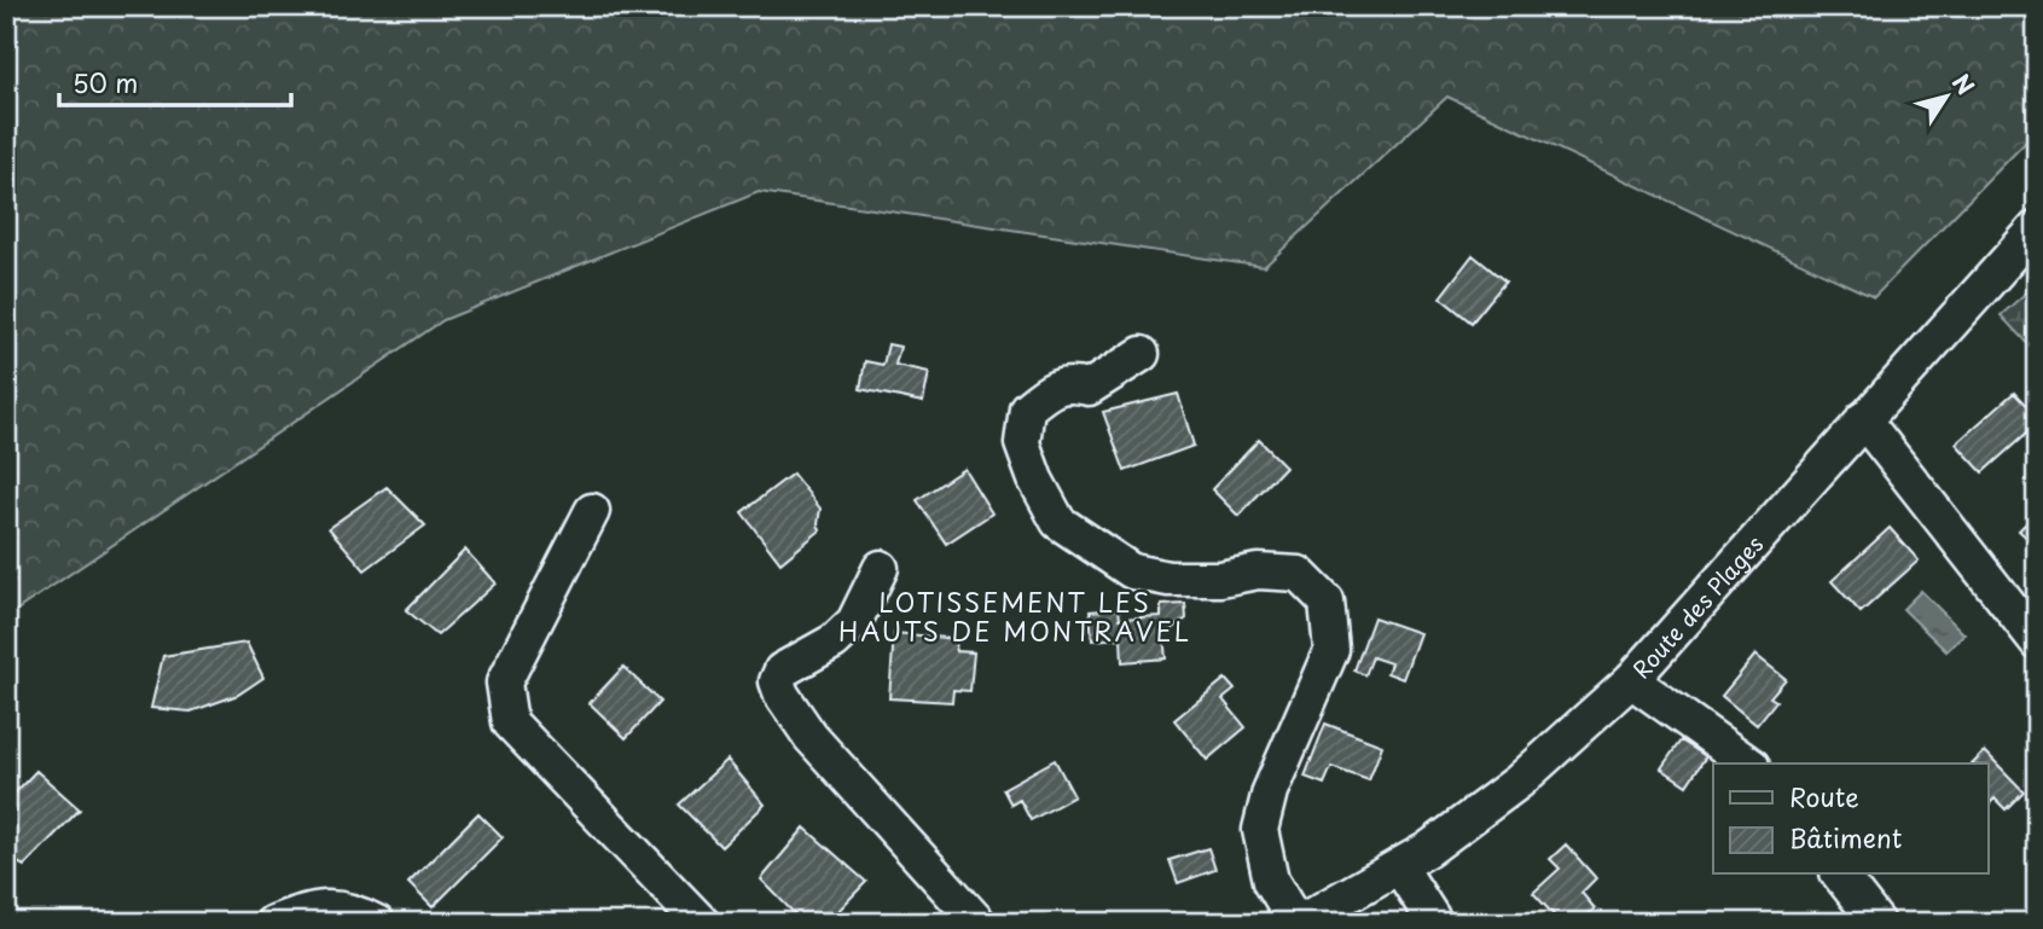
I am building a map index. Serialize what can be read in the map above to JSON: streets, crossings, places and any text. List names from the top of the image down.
{
  "streets": {
    "street": ["Route des Plages"]
  },
  "districts": ["LOTISSEMENT LES HAUTS DE MONTRAVEL"],
  "legend": ["Route", "Bâtiment"],
  "scale_bar": "50 m",
  "north": "top right"
}
